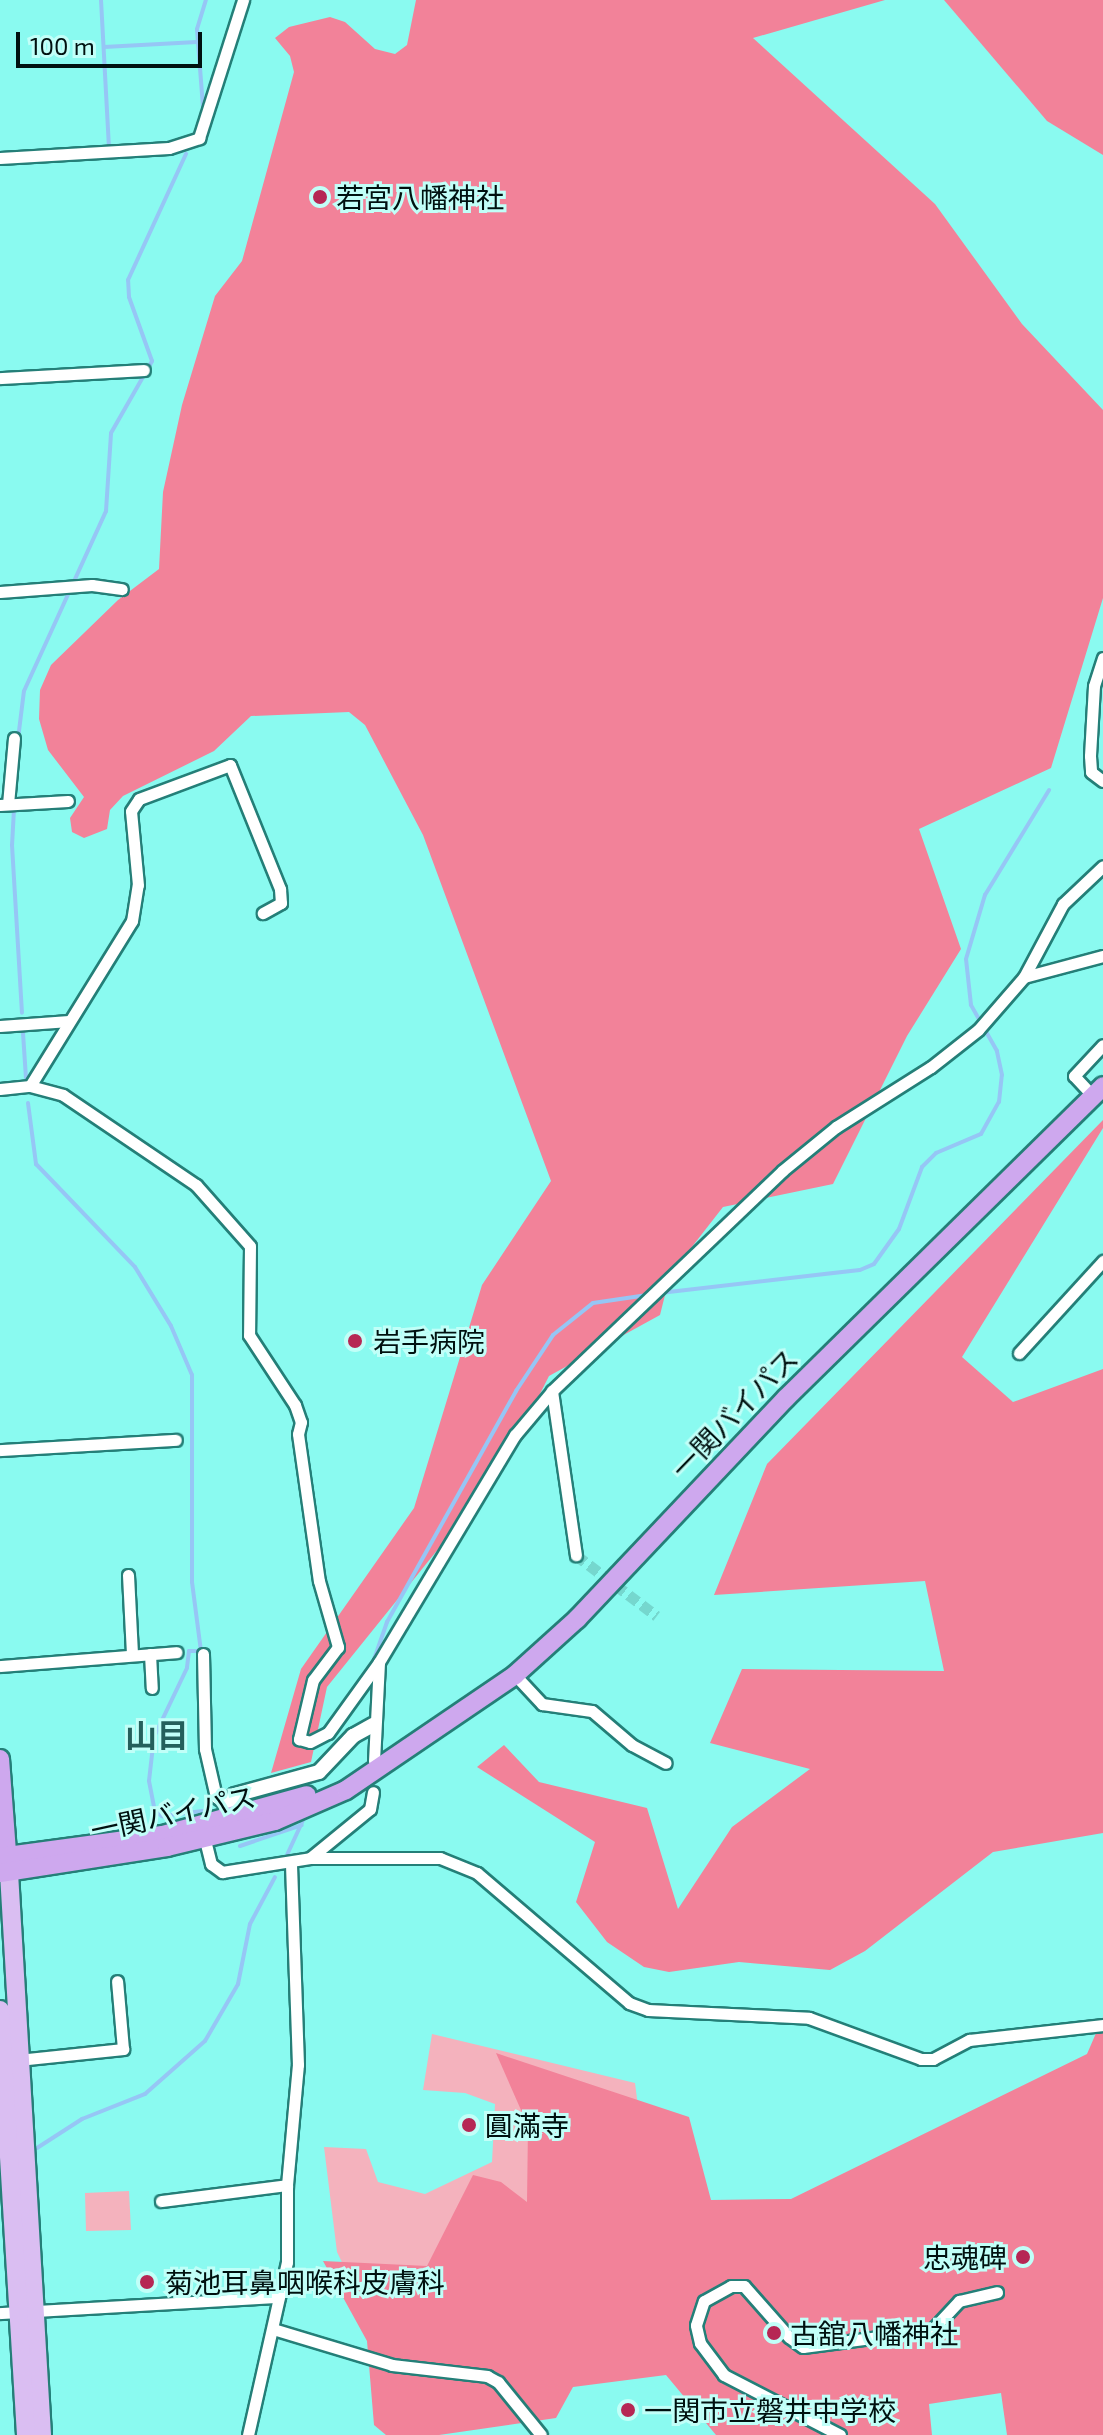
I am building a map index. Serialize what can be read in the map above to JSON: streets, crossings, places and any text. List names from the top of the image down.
{
  "streets": {
    "highway": ["一関バイパス"]
  },
  "districts": ["山目"],
  "places": [
    "若宮八幡神社",
    "岩手病院",
    "圓滿寺",
    "忠魂碑",
    "菊池耳鼻咽喉科皮膚科",
    "古舘八幡神社",
    "一関市立磐井中学校"
  ],
  "scale_bar": "100 m"
}
